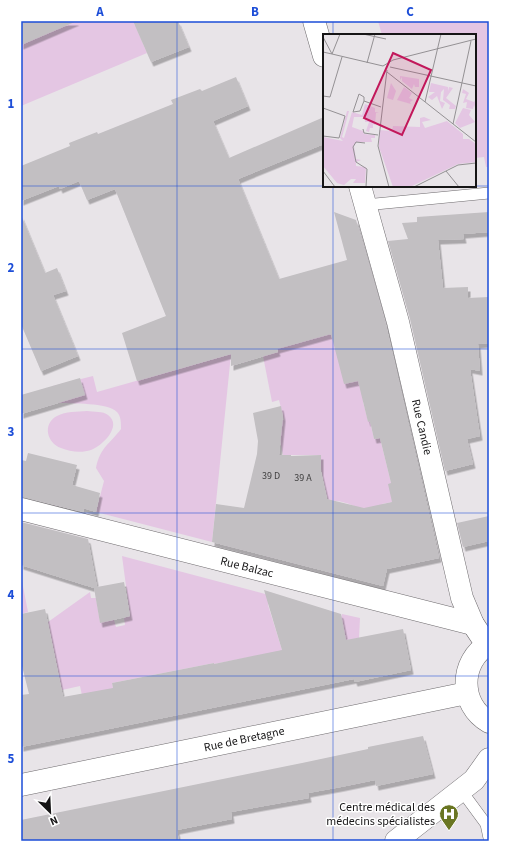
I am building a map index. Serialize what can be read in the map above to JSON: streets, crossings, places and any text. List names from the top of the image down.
{
  "streets": {
    "street": ["Rue Candie", "Rue Balzac", "Rue de Bretagne"]
  },
  "crossings": [
    ["Rue Candie", "Rue Balzac"]
  ],
  "places": {
    "hospital": ["Centre médical des médecins spécialistes"]
  },
  "house_numbers": ["39 D", "39 A"],
  "north": "bottom right",
  "grid": {
    "columns": ["A", "B", "C"],
    "rows": [
      "1",
      "2",
      "3",
      "4",
      "5"
    ]
  }
}
